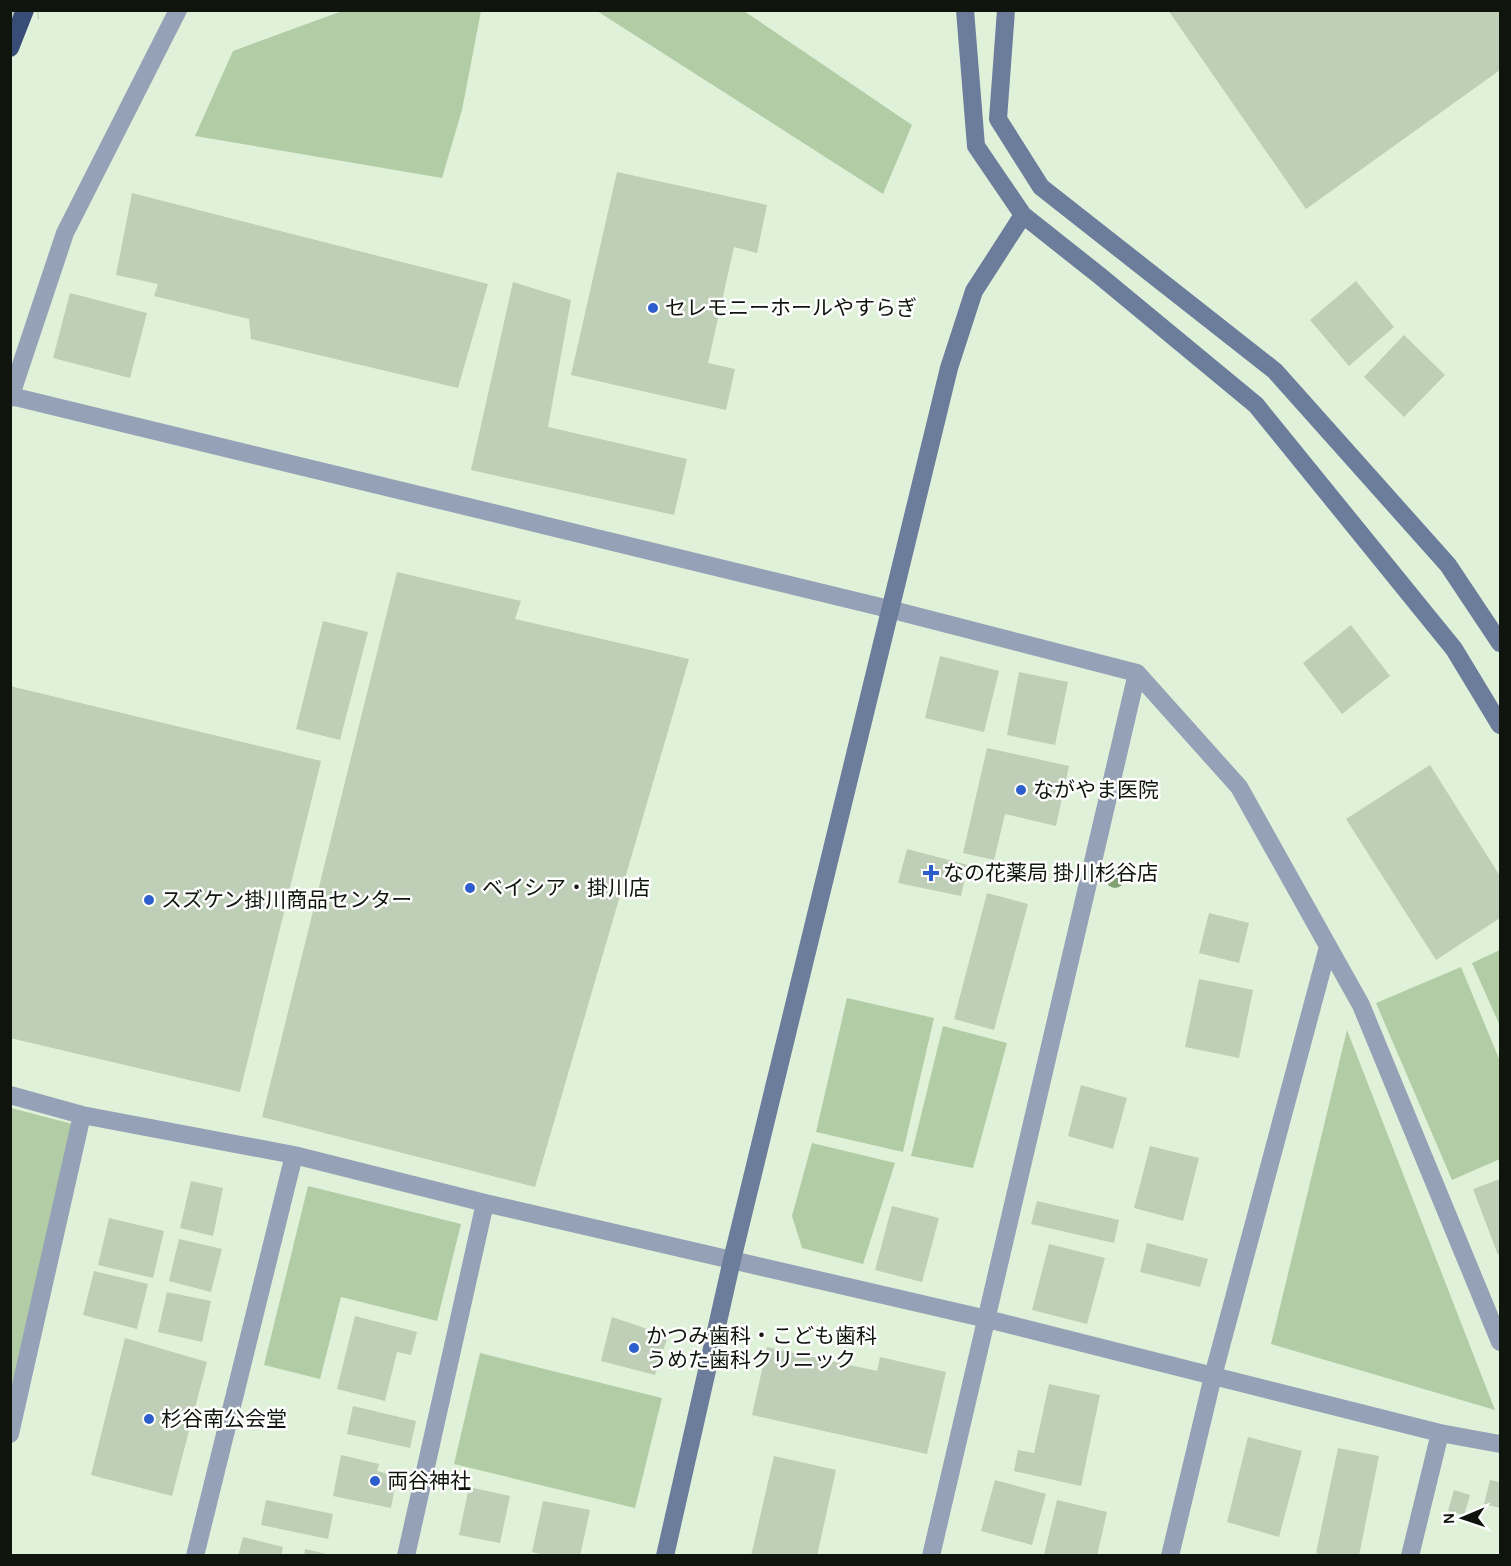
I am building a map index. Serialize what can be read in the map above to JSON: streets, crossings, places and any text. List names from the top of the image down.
{
  "places": {
    "other": [
      "セレモニーホールやすらぎ",
      "ながやま医院",
      "ベイシア・掛川店",
      "スズケン掛川商品センター",
      "かつみ歯科・こども歯科 うめた歯科クリニック",
      "杉谷南公会堂",
      "両谷神社"
    ],
    "health": ["なの花薬局 掛川杉谷店"]
  },
  "north": "left"
}
